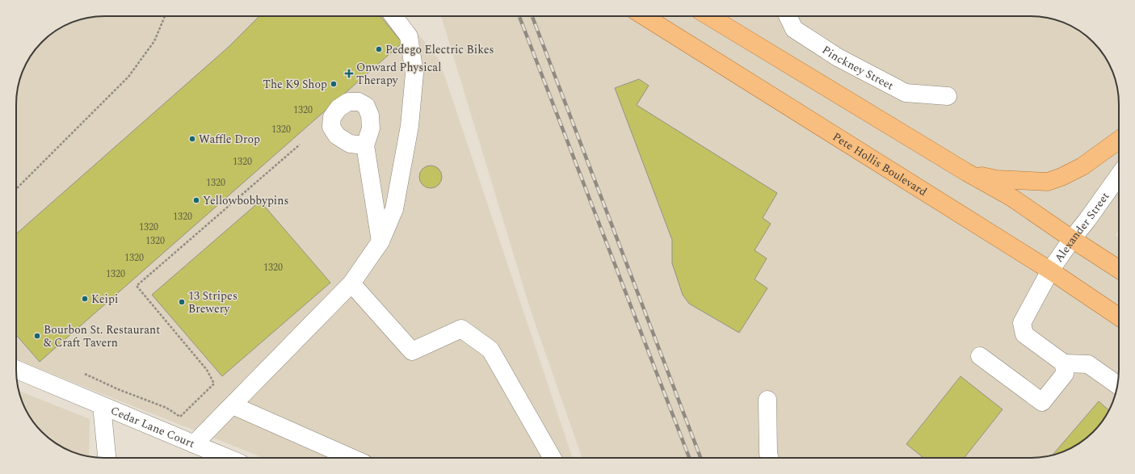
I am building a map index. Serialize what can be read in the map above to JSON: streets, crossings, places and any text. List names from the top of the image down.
{
  "streets": {
    "main road": ["Pete Hollis Boulevard"],
    "street": ["Pinckney Street", "Alexander Street", "Cedar Lane Court"]
  },
  "crossings": [
    ["Pete Hollis Boulevard", "Alexander Street"]
  ],
  "places": {
    "other": [
      "Pedego Electric Bikes",
      "The K9 Shop",
      "Waffle Drop",
      "Yellowbobbypins",
      "Keipi",
      "13 Stripes Brewery",
      "Bourbon St. Restaurant & Craft Tavern"
    ],
    "health": ["Onward Physical Therapy"]
  },
  "house_numbers": [
    "1320",
    "1320",
    "1320",
    "1320",
    "1320",
    "1320",
    "1320",
    "1320",
    "1320",
    "1320"
  ]
}
